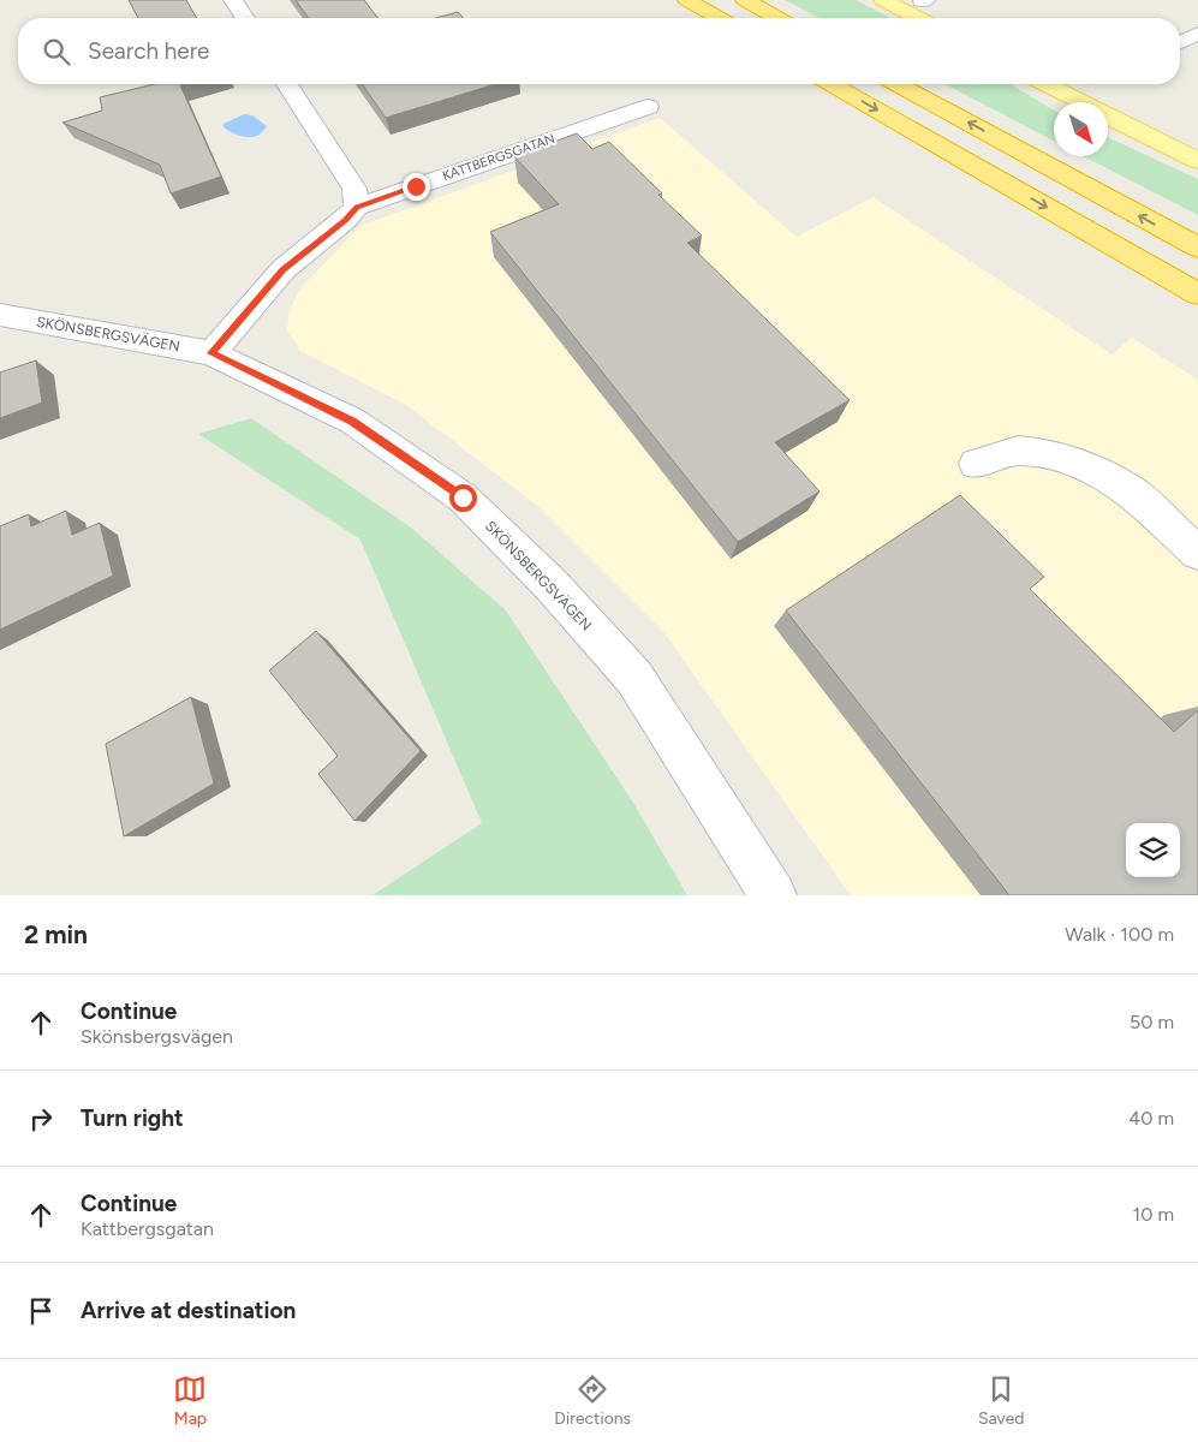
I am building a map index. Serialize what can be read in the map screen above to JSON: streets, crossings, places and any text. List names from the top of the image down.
{
  "streets": {
    "street": ["KATTBERGSGATAN", "SKÖNSBERGSVÄGEN"]
  },
  "north": "bottom right",
  "page": {
    "search": "Search here",
    "heading": ["2 min", "Walk · 100 m"],
    "list": [
      ["Continue", "Skönsbergsvägen", "50 m"],
      ["Turn right", "40 m"],
      ["Continue", "Kattbergsgatan", "10 m"],
      "Arrive at destination"
    ],
    "nav": ["Map", "Directions", "Saved"]
  }
}
